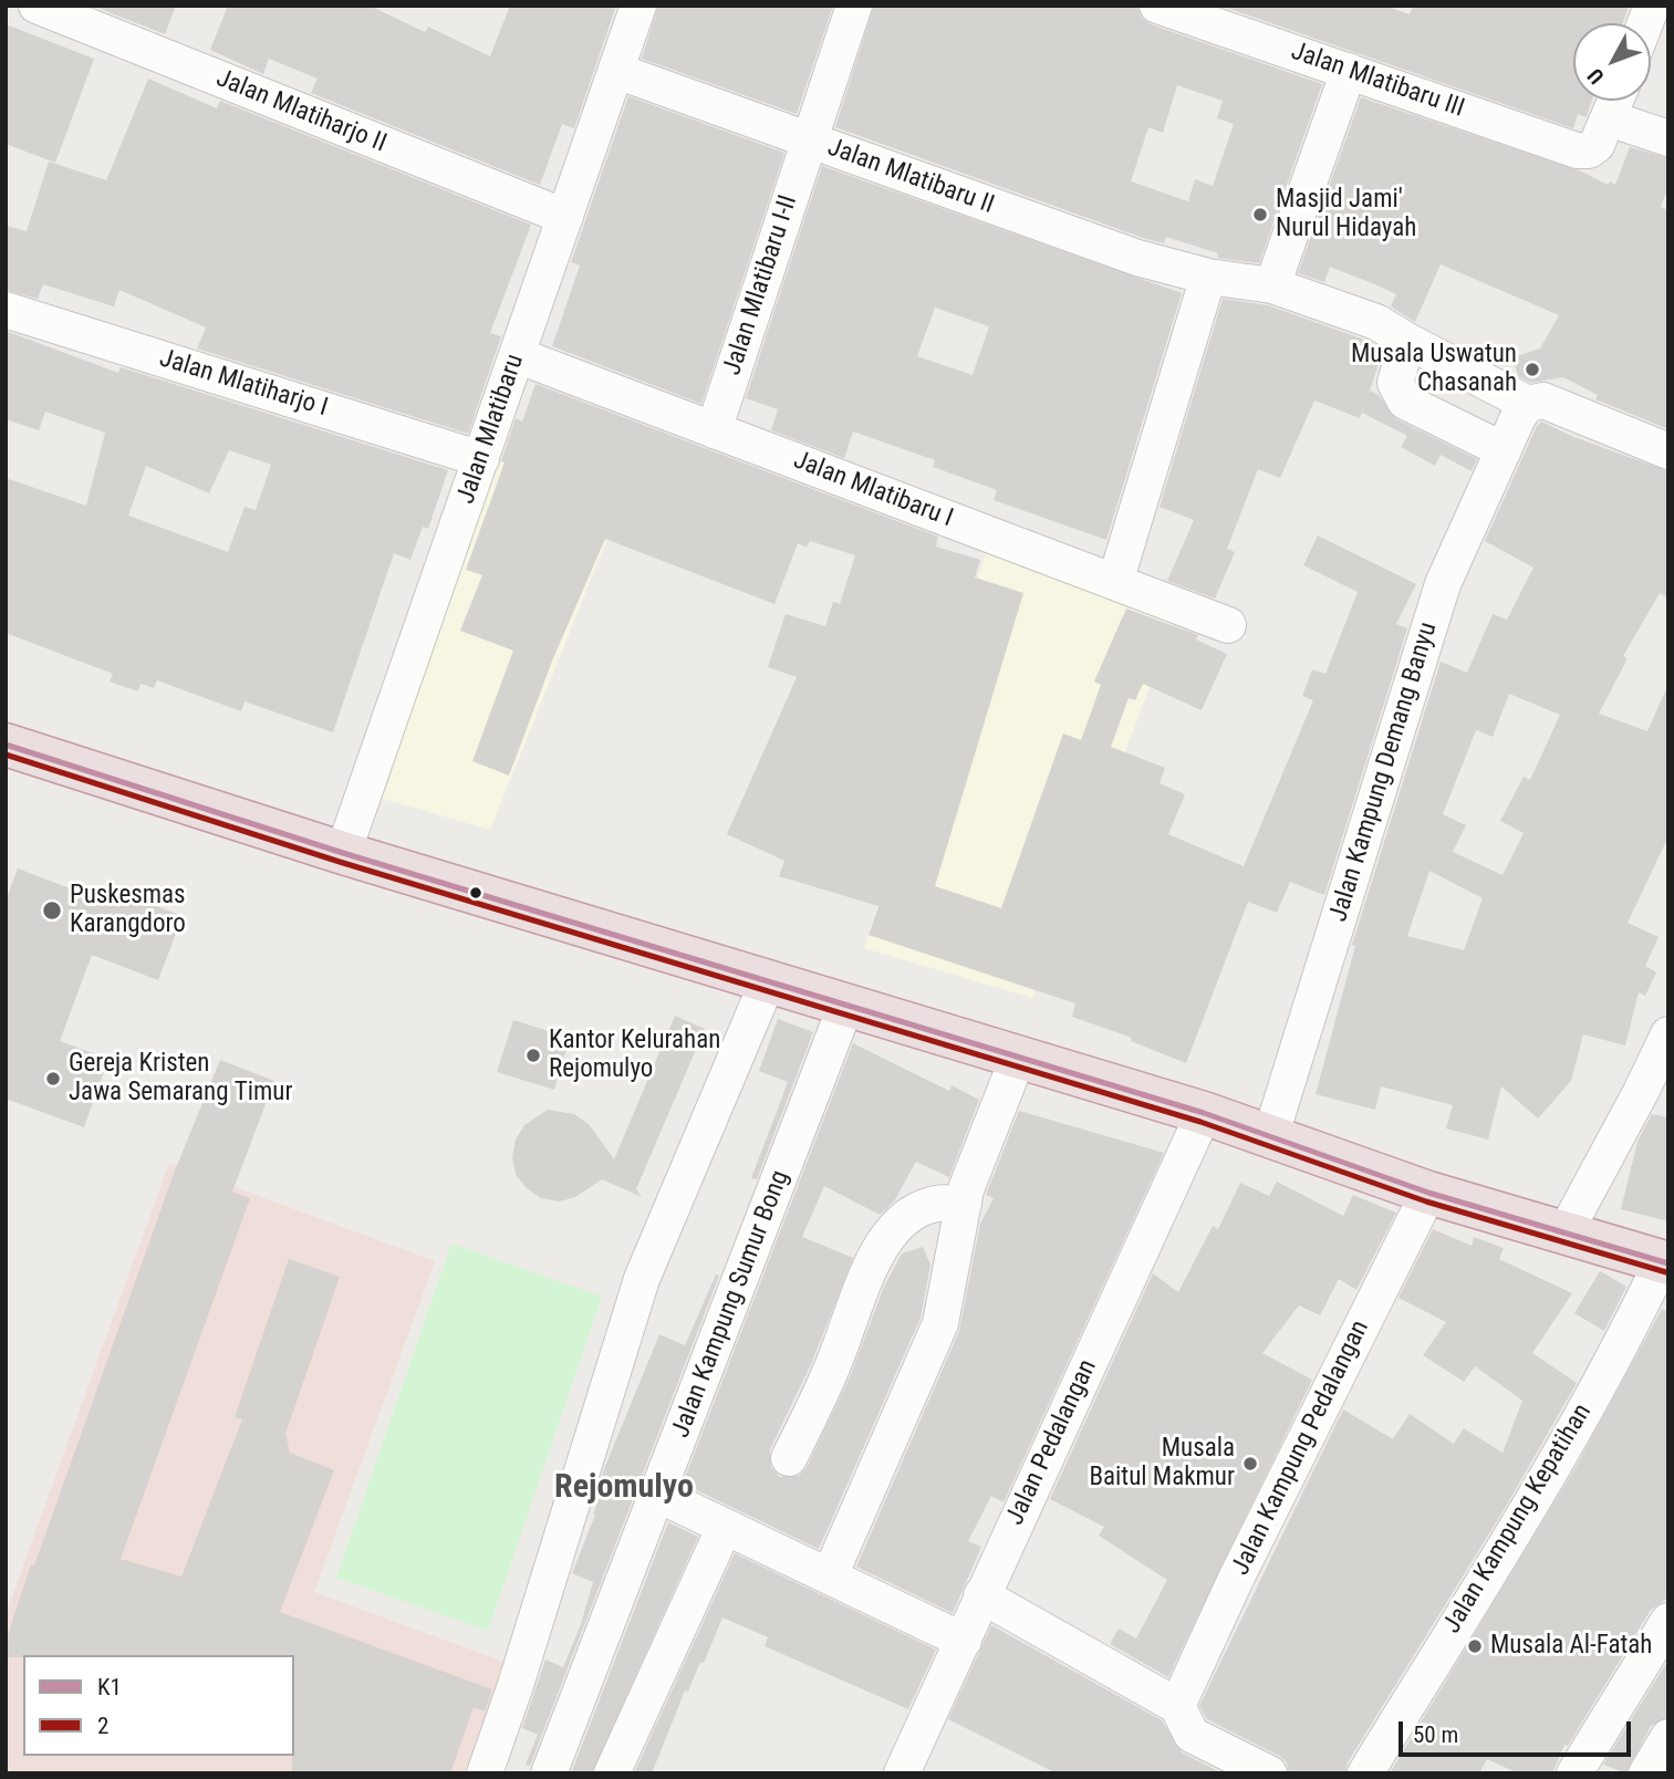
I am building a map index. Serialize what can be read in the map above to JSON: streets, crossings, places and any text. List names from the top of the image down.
{
  "streets": {
    "street": [
      "Jalan Mlatibaru III",
      "Jalan Mlatiharjo II",
      "Jalan Mlatibaru II",
      "Jalan Mlatibaru I-II",
      "Jalan Mlatiharjo I",
      "Jalan Mlatibaru",
      "Jalan Mlatibaru I",
      "Jalan Kampung Demang Banyu",
      "Jalan Kampung Sumur Bong",
      "Jalan Pedalangan",
      "Jalan Kampung Pedalangan",
      "Jalan Kampung Kepatihan"
    ]
  },
  "crossings": [
    ["Jalan Mlatiharjo II", "Jalan Mlatibaru"],
    ["Jalan Mlatibaru II", "Jalan Mlatibaru I-II"],
    ["Jalan Mlatibaru II", "Jalan Mlatibaru"],
    ["Jalan Mlatibaru II", "Jalan Kampung Demang Banyu"],
    ["Jalan Mlatibaru I-II", "Jalan Mlatibaru I"],
    ["Jalan Mlatiharjo I", "Jalan Mlatibaru"],
    ["Jalan Mlatibaru", "Jalan Mlatibaru I"]
  ],
  "districts": ["Rejomulyo"],
  "places": [
    "Masjid Jami' Nurul Hidayah",
    "Musala Uswatun Chasanah",
    "Puskesmas Karangdoro",
    "Kantor Kelurahan Rejomulyo",
    "Gereja Kristen Jawa Semarang Timur",
    "Musala Baitul Makmur",
    "Musala Al-Fatah"
  ],
  "lines": ["transit line K1", "transit line 2"],
  "legend": ["K1", "2"],
  "scale_bar": "50 m",
  "north": "bottom left"
}
